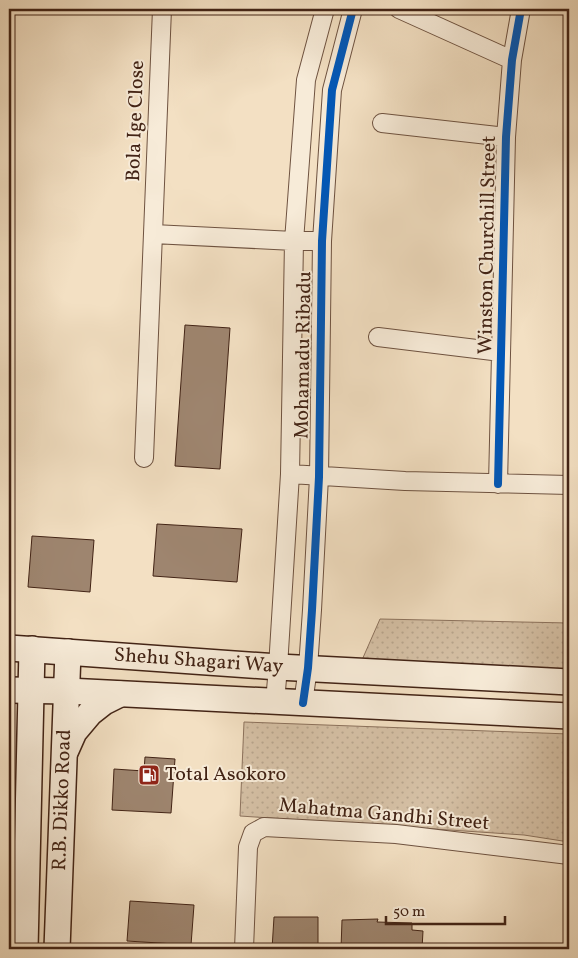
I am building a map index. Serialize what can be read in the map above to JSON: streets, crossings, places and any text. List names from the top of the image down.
{
  "streets": {
    "main road": ["Shehu Shagari Way", "R.B. Dikko Road"],
    "street": [
      "Bola Ige Close",
      "Winston Churchill Street",
      "Mohamadu Ribadu",
      "Mahatma Gandhi Street"
    ]
  },
  "crossings": [
    ["Mohamadu Ribadu", "Shehu Shagari Way"],
    ["Shehu Shagari Way", "R.B. Dikko Road"]
  ],
  "places": {
    "fuel station": ["Total Asokoro"]
  },
  "scale_bar": "50 m"
}
